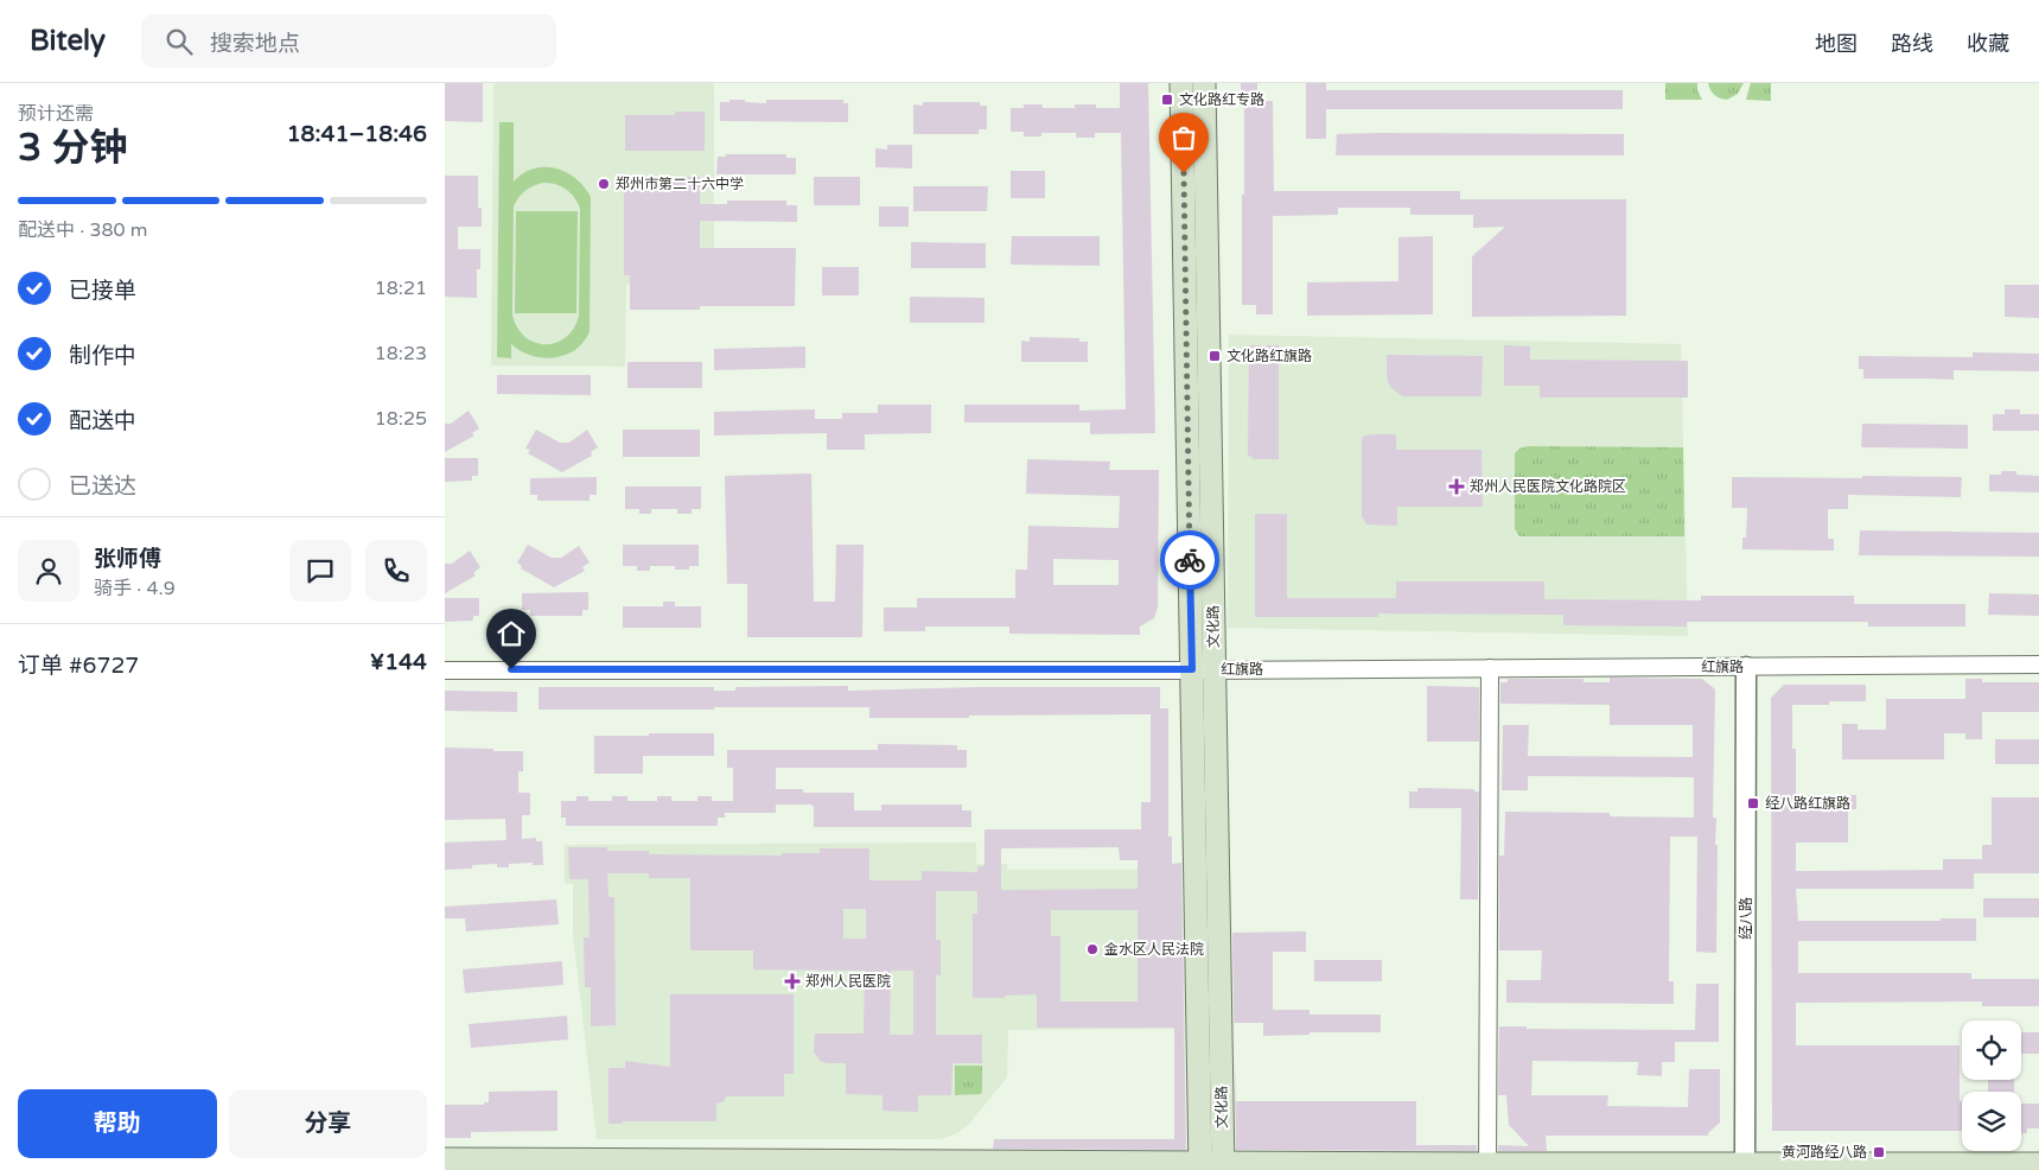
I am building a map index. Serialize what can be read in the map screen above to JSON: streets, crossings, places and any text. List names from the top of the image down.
{
  "streets": {
    "main road": ["文化路"],
    "street": ["红旗路", "经八路"]
  },
  "crossings": [
    ["文化路", "红旗路"],
    ["红旗路", "经八路"]
  ],
  "places": {
    "transit": [
      "文化路红专路",
      "文化路红旗路",
      "经八路红旗路",
      "黄河路经八路"
    ],
    "other": ["郑州市第二十六中学", "金水区人民法院"],
    "health": ["郑州人民医院文化路院区", "郑州人民医院"]
  },
  "page": {
    "header": "Bitely",
    "search": "搜索地点",
    "nav": ["地图", "路线", "收藏"],
    "heading": ["3 分钟", "预计还需", "18:41–18:46"],
    "panel": [
      "张师傅",
      "骑手 · 4.9",
      "订单 #6727",
      "¥144"
    ],
    "bar": "配送中 · 380 m",
    "list": [
      ["已接单", "18:21"],
      ["制作中", "18:23"],
      ["配送中", "18:25"],
      "已送达"
    ],
    "buttons": ["帮助", "分享"]
  }
}
